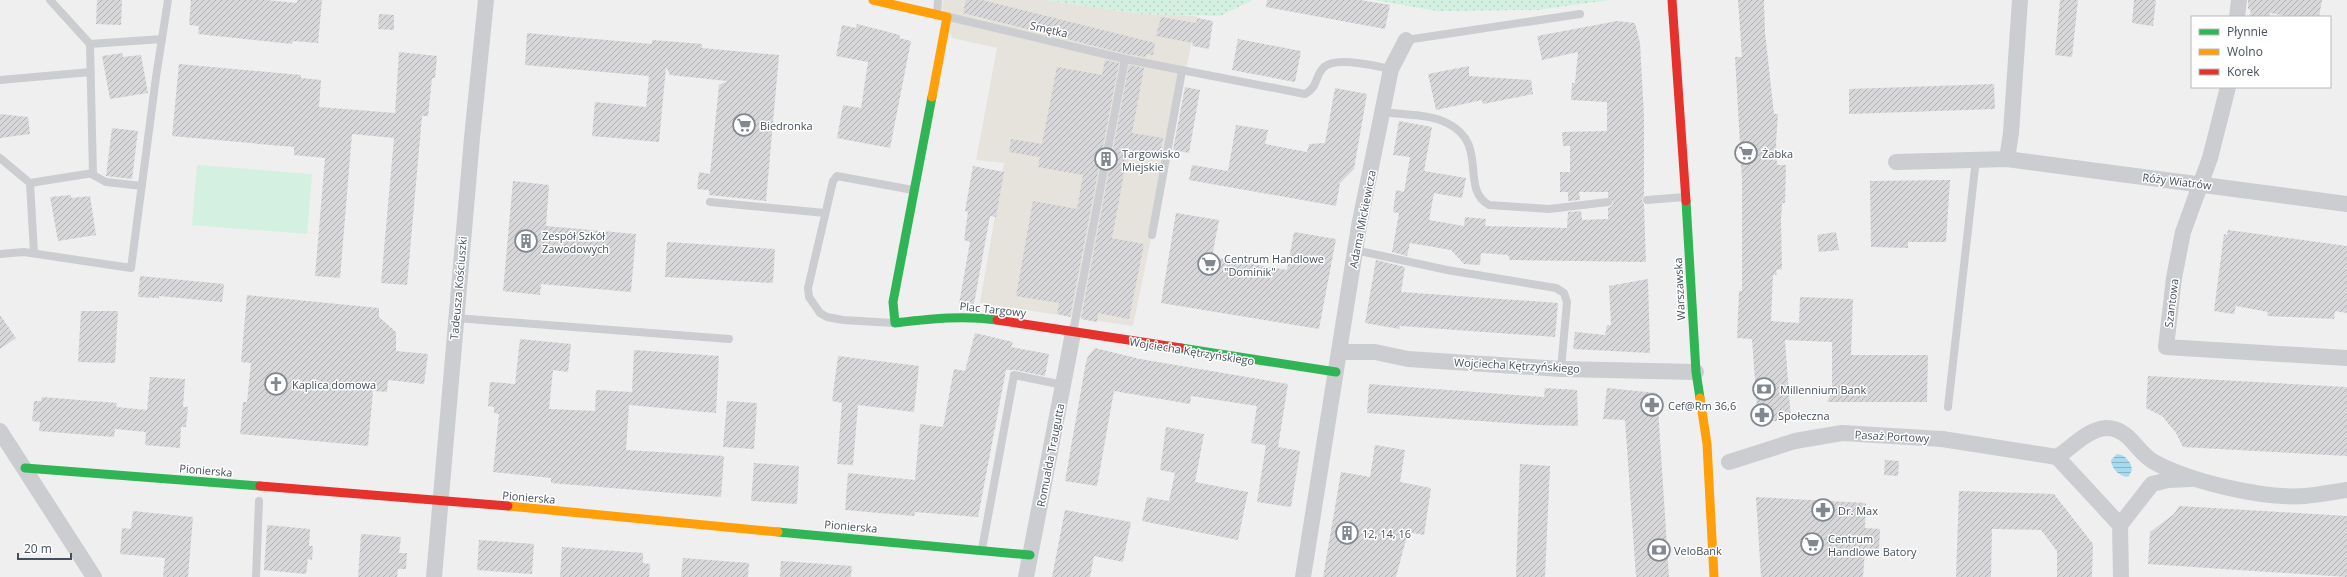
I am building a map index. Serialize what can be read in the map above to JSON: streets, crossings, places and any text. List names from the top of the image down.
{
  "streets": {
    "street": [
      "Smętka",
      "Róży Wiatrów",
      "Adama Mickiewicza",
      "Tadeusza Kościuszki",
      "Warszawska",
      "Szantowa",
      "Plac Targowy",
      "Wojciecha Kętrzyńskiego",
      "Pasaż Portowy",
      "Romualda Traugutta",
      "Pionierska"
    ]
  },
  "crossings": [
    ["Smętka", "Adama Mickiewicza"],
    ["Róży Wiatrów", "Szantowa"],
    ["Adama Mickiewicza", "Wojciecha Kętrzyńskiego"],
    ["Tadeusza Kościuszki", "Pionierska"],
    ["Warszawska", "Wojciecha Kętrzyńskiego"],
    ["Plac Targowy", "Wojciecha Kętrzyńskiego"],
    ["Plac Targowy", "Romualda Traugutta"],
    ["Wojciecha Kętrzyńskiego", "Romualda Traugutta"],
    ["Romualda Traugutta", "Pionierska"]
  ],
  "places": {
    "supermarket": [
      "Biedronka",
      "Żabka",
      "Centrum Handlowe \"Dominik\"",
      "Centrum Handlowe Batory"
    ],
    "building": ["Targowisko Miejskie", "Zespół Szkół Zawodowych", "12, 14, 16"],
    "church": ["Kaplica domowa"],
    "bank": ["Millennium Bank", "VeloBank"],
    "pharmacy": ["Cef@Rm 36,6", "Społeczna", "Dr. Max"]
  },
  "legend": ["Płynnie", "Wolno", "Korek"],
  "scale_bar": "20 m"
}
